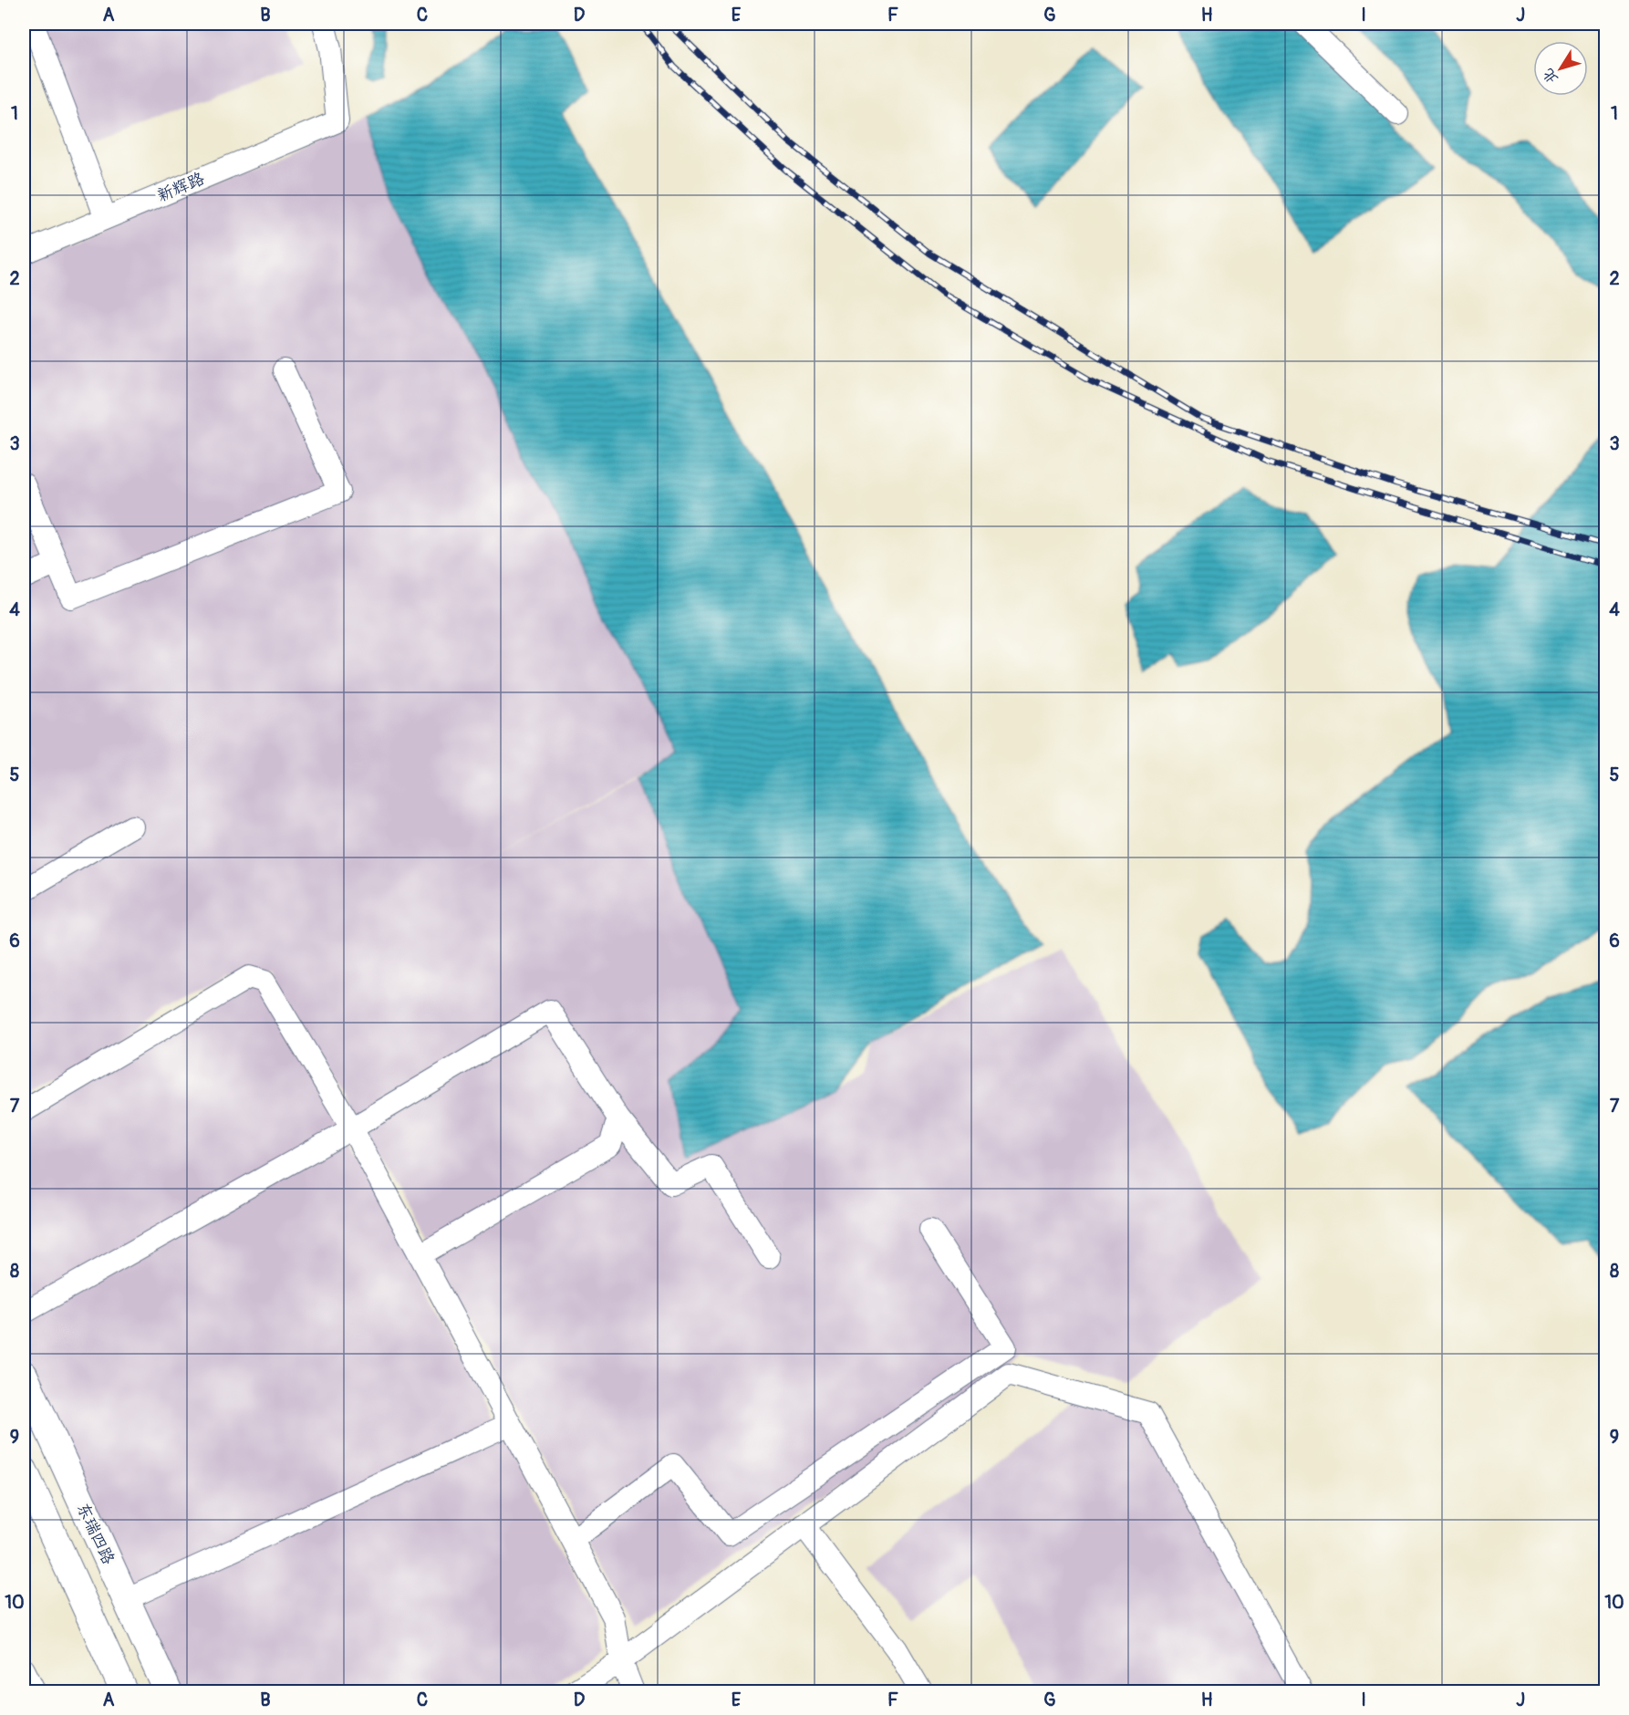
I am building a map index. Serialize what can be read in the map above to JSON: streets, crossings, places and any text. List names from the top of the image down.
{
  "streets": {
    "main road": ["东瑞四路"],
    "street": ["新辉路"]
  },
  "north": "bottom left",
  "grid": {
    "columns": [
      "A",
      "B",
      "C",
      "D",
      "E",
      "F",
      "G",
      "H",
      "I",
      "J"
    ],
    "rows": [
      "1",
      "2",
      "3",
      "4",
      "5",
      "6",
      "7",
      "8",
      "9",
      "10"
    ]
  }
}
